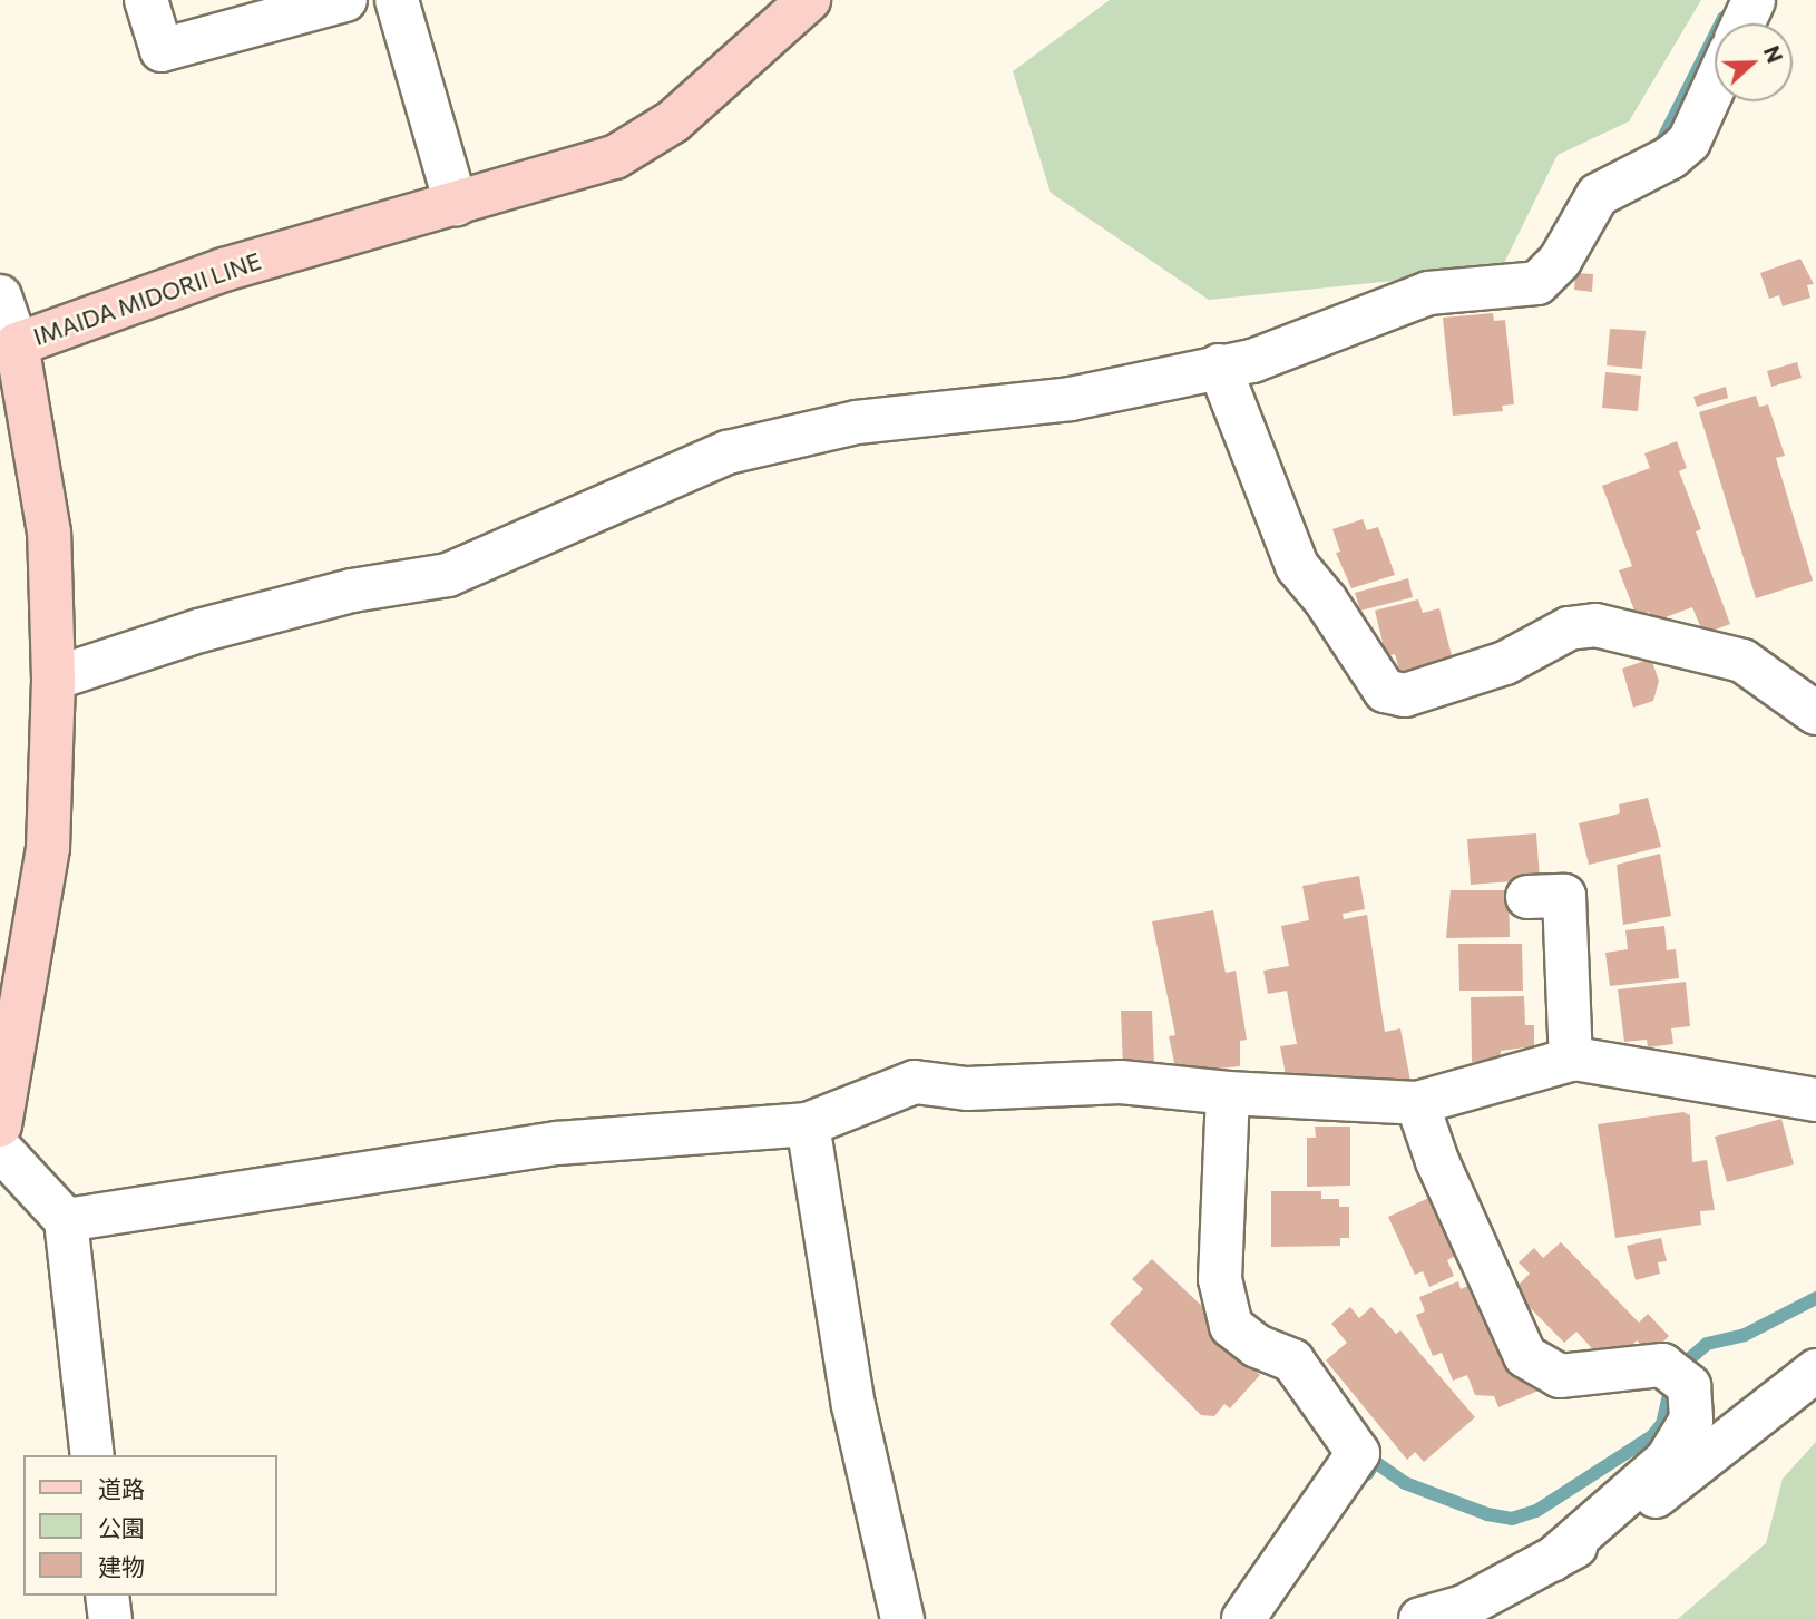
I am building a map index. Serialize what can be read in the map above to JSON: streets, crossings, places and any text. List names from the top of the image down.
{
  "streets": {
    "main road": ["IMAIDA MIDORII LINE"]
  },
  "legend": ["道路", "公園", "建物"],
  "north": "right"
}
